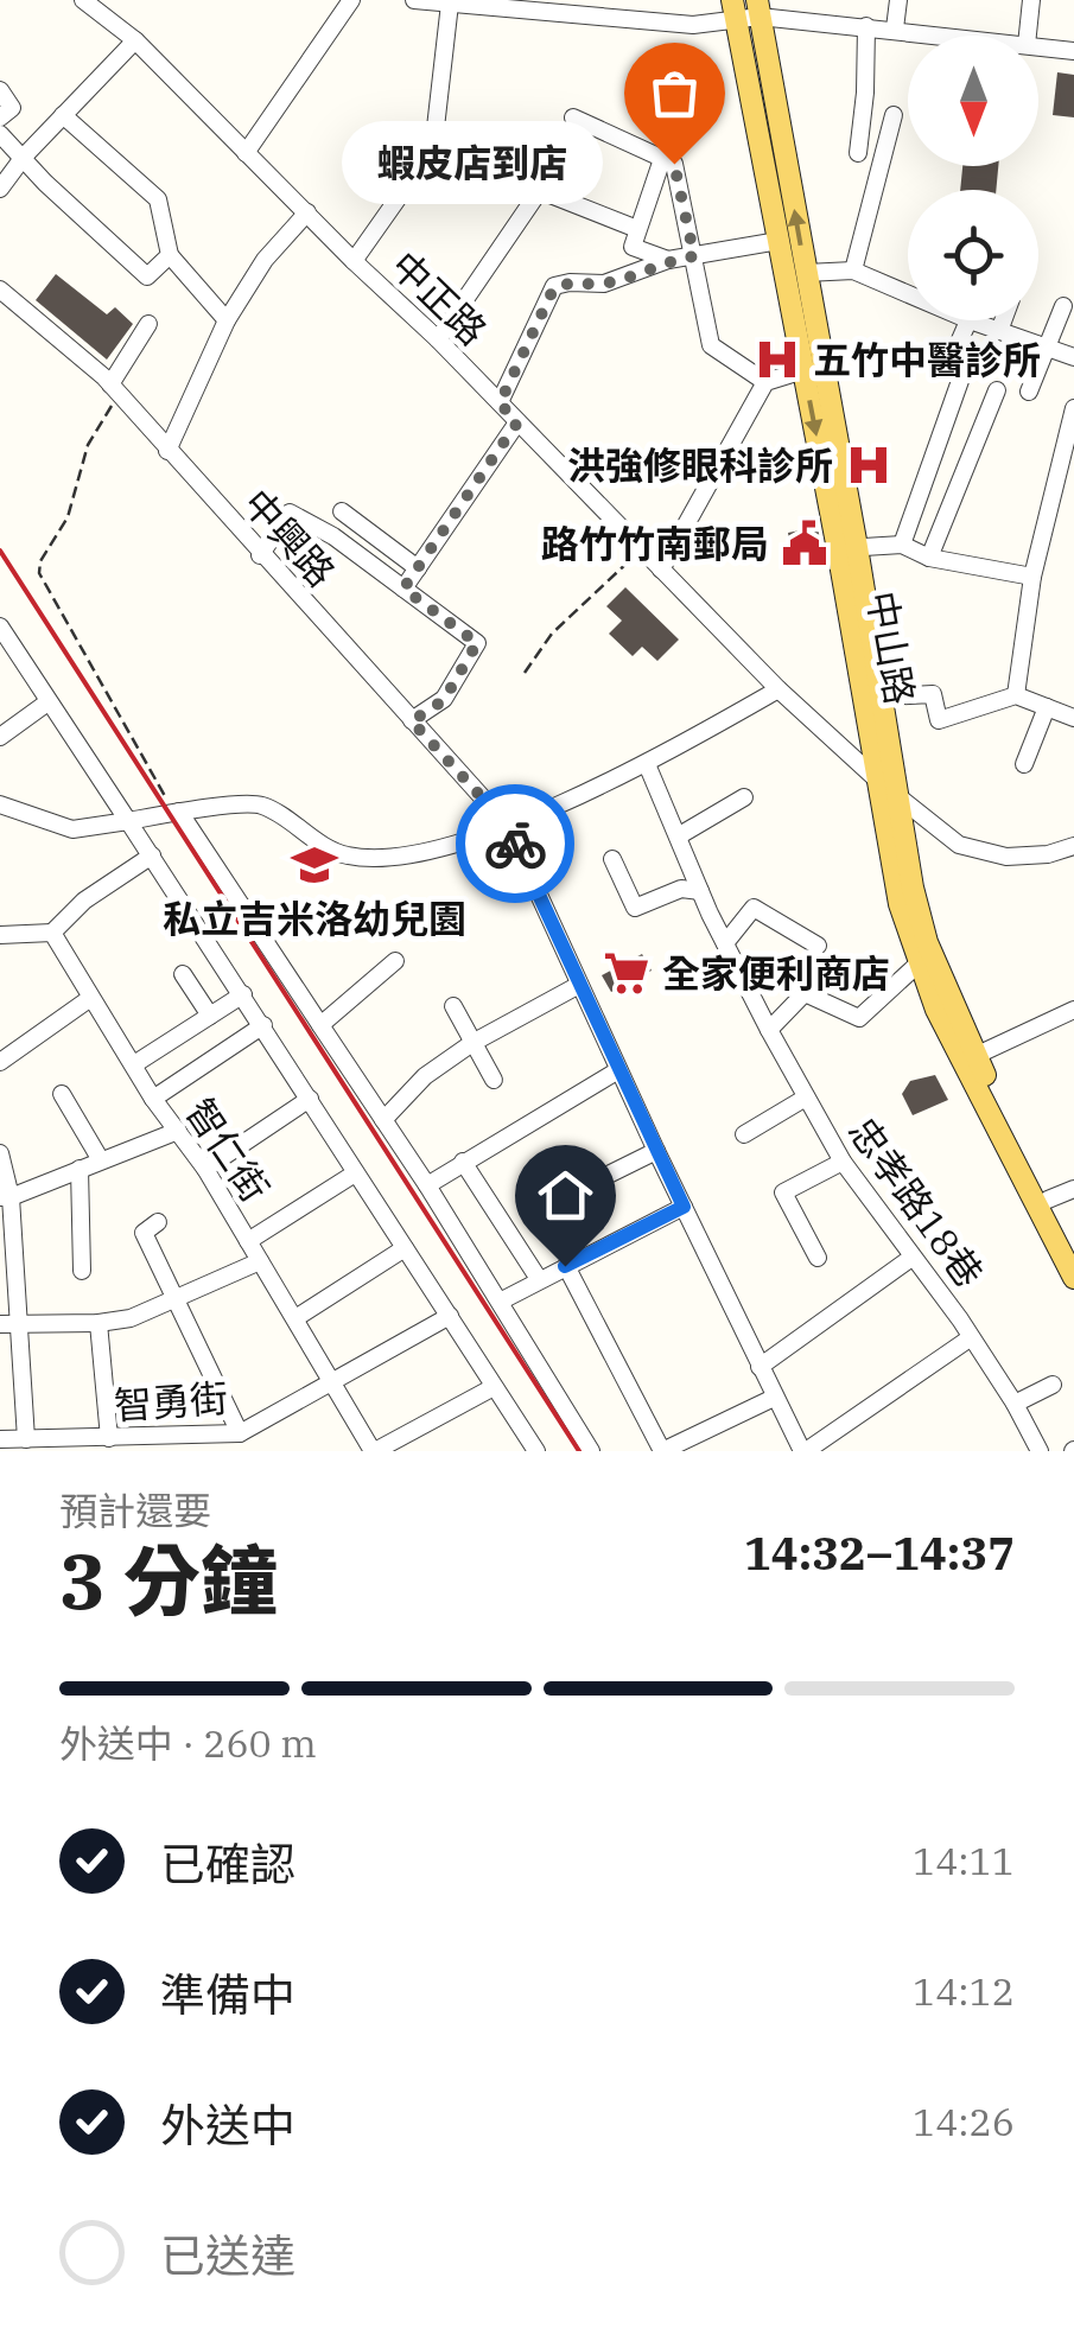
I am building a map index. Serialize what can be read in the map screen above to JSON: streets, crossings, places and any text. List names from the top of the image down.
{
  "streets": {
    "main road": ["中山路"],
    "street": [
      "中正路",
      "中興路",
      "智仁街",
      "忠孝路18巷",
      "智勇街"
    ]
  },
  "crossings": [
    ["中正路", "中山路"],
    ["智仁街", "智勇街"]
  ],
  "places": {
    "other": ["蝦皮店到店"],
    "hospital": ["五竹中醫診所", "洪強修眼科診所"],
    "public building": ["路竹竹南郵局"],
    "school or university": ["私立吉米洛幼兒園"],
    "supermarket": ["全家便利商店"]
  },
  "north": "bottom",
  "page": {
    "bubble": "蝦皮店到店",
    "heading": ["3 分鐘", "預計還要", "14:32–14:37"],
    "bar": "外送中 · 260 m",
    "list": [
      ["已確認", "14:11"],
      ["準備中", "14:12"],
      ["外送中", "14:26"],
      "已送達"
    ]
  }
}
